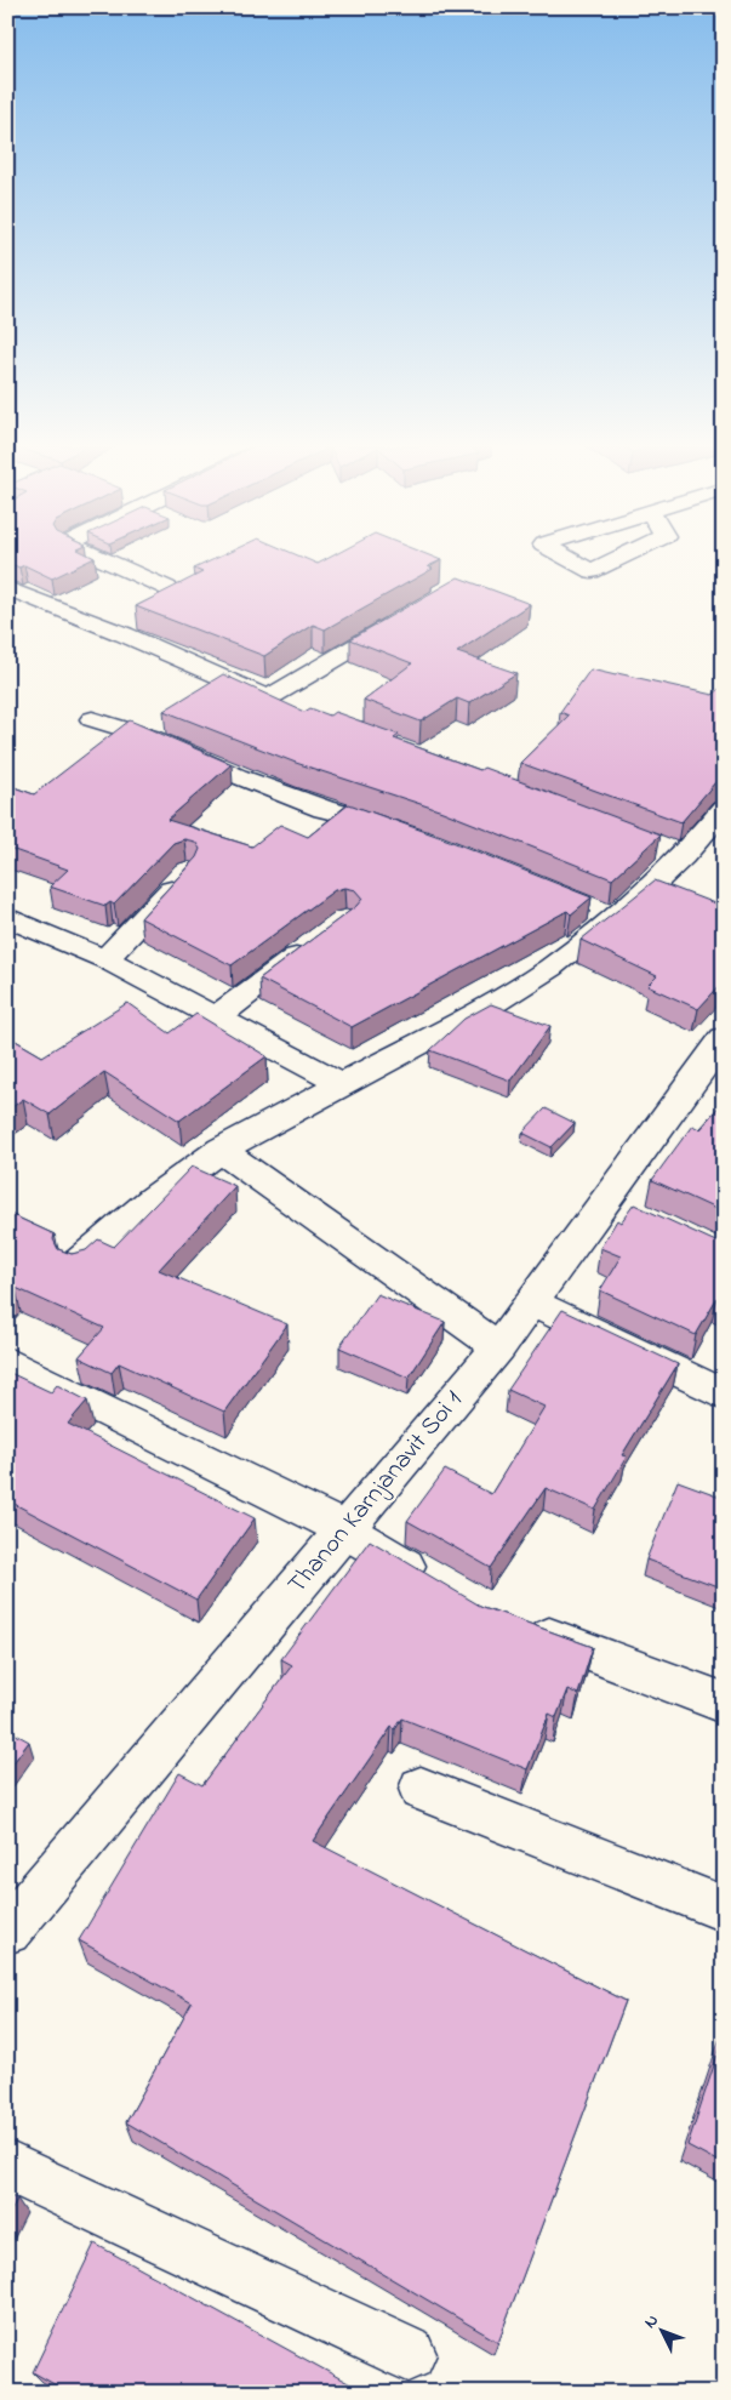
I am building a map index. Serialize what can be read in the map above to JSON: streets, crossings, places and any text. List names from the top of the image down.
{
  "streets": {
    "street": ["Thanon Karnjanavit Soi 1"]
  },
  "north": "top left"
}
